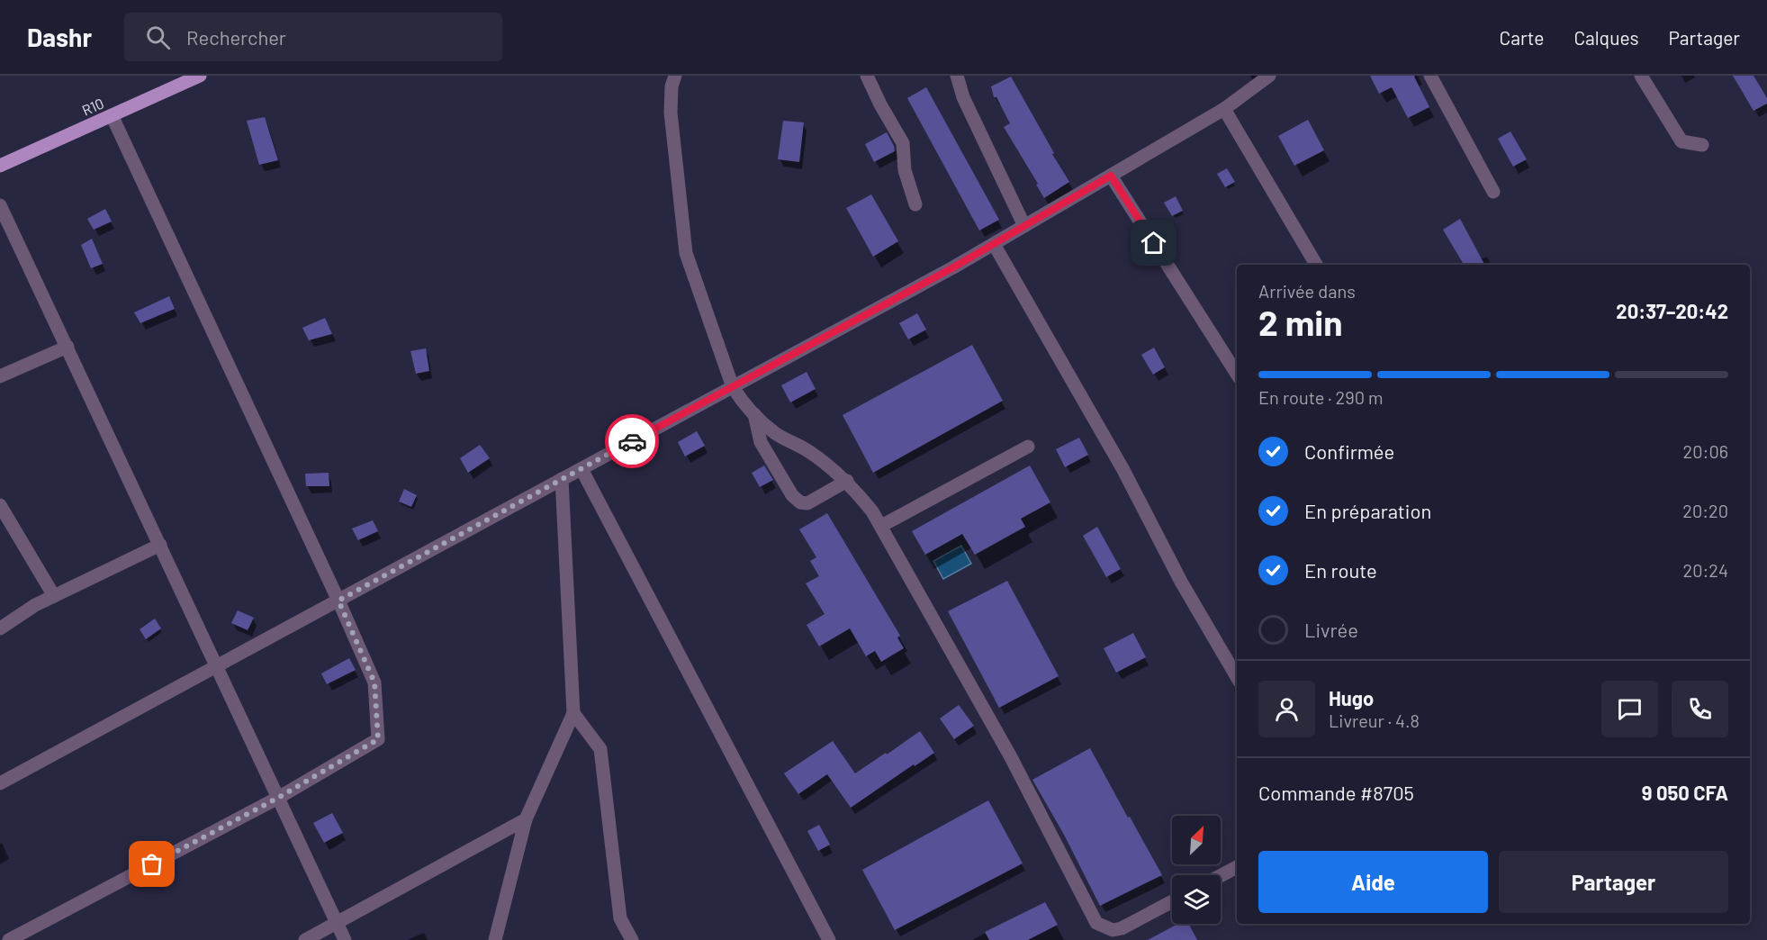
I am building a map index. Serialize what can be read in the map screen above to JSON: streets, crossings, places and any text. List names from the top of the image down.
{
  "streets": {
    "main road": ["R10"]
  },
  "north": "top right",
  "page": {
    "header": "Dashr",
    "search": "Rechercher",
    "nav": ["Carte", "Calques", "Partager"],
    "heading": ["2 min", "Arrivée dans", "20:37–20:42"],
    "panel": [
      "Hugo",
      "Livreur · 4.8",
      "Commande #8705",
      "9 050 CFA"
    ],
    "bar": "En route · 290 m",
    "list": [
      ["Confirmée", "20:06"],
      ["En préparation", "20:20"],
      ["En route", "20:24"],
      "Livrée"
    ],
    "buttons": ["Aide", "Partager"]
  }
}
